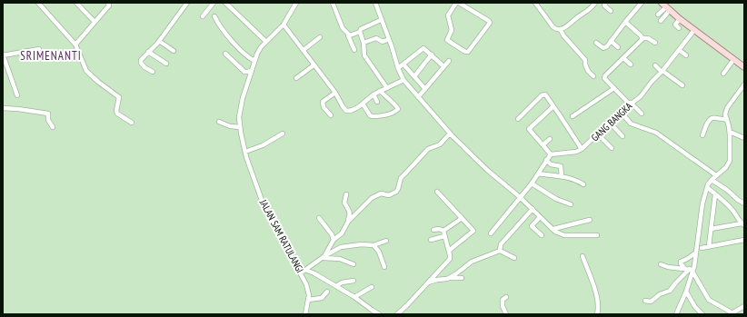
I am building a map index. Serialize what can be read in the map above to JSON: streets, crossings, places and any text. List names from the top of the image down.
{
  "streets": {
    "street": ["GANG BANGKA", "JALAN SAM RATULANGI"]
  },
  "districts": ["SRIMENANTI"]
}
